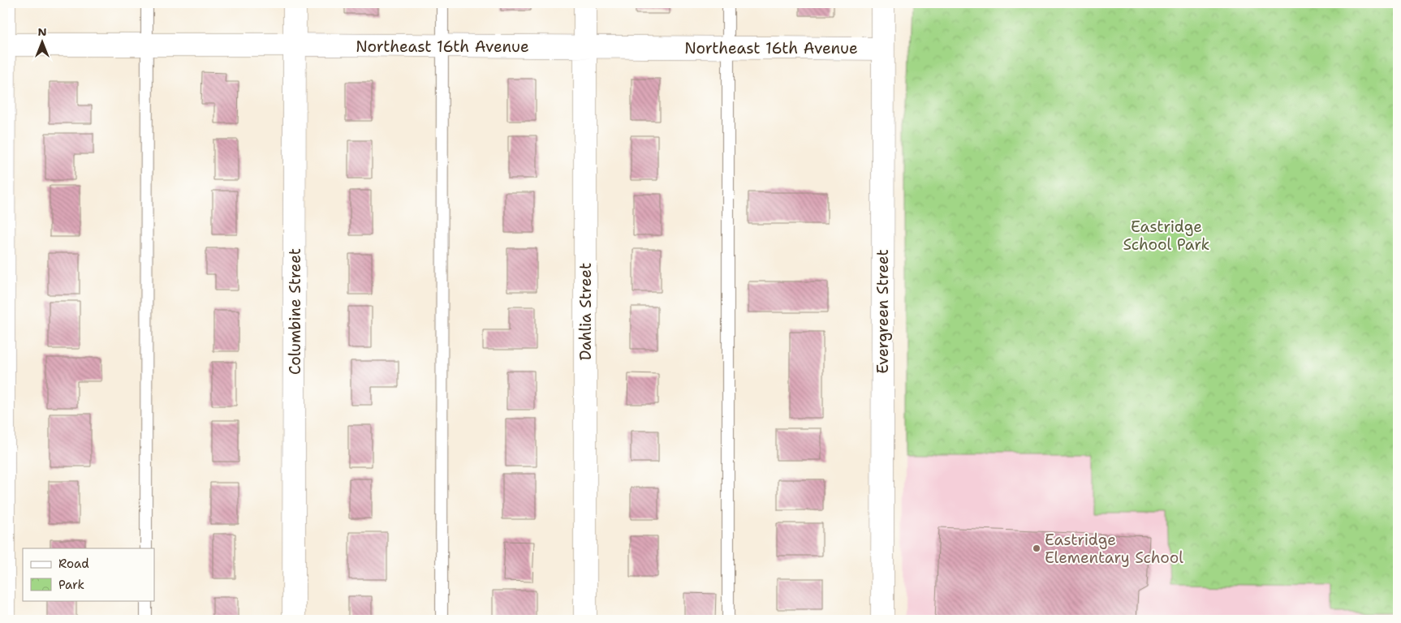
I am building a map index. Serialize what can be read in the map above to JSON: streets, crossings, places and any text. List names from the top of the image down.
{
  "streets": {
    "street": [
      "Northeast 16th Avenue",
      "Columbine Street",
      "Dahlia Street",
      "Evergreen Street"
    ]
  },
  "crossings": [
    ["Northeast 16th Avenue", "Columbine Street"],
    ["Northeast 16th Avenue", "Dahlia Street"],
    ["Northeast 16th Avenue", "Evergreen Street"]
  ],
  "parks": ["Eastridge School Park"],
  "places": ["Eastridge Elementary School"],
  "legend": ["Road", "Park"],
  "north": "top"
}
